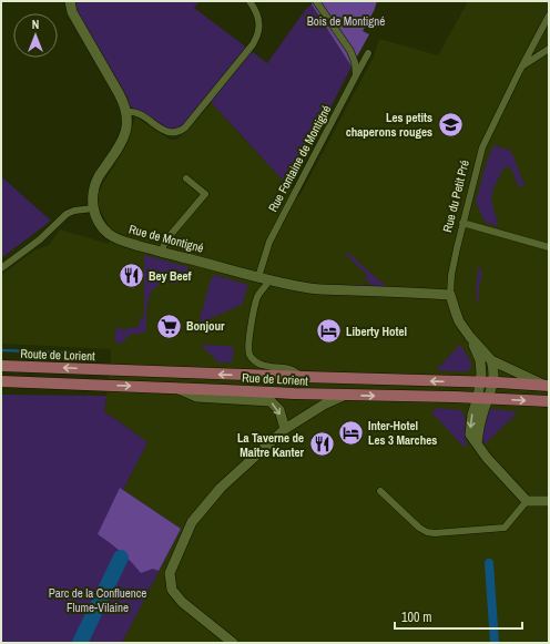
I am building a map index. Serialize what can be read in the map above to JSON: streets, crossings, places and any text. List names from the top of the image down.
{
  "streets": {
    "main road": ["Route de Lorient", "Rue de Lorient"],
    "street": ["Rue Fontaine de Montigné", "Rue du Petit Pré", "Rue de Montigné"]
  },
  "crossings": [
    ["Rue Fontaine de Montigné", "Rue de Montigné"],
    ["Rue du Petit Pré", "Rue de Montigné"],
    ["Rue du Petit Pré", "Rue de Lorient"],
    ["Route de Lorient", "Rue de Lorient"]
  ],
  "one_way": ["Route de Lorient"],
  "parks": ["Bois de Montigné", "Parc de la Confluence Flume-Vilaine"],
  "places": {
    "school or university": ["Les petits chaperons rouges"],
    "restaurant": ["Bey Beef", "La Taverne de Maître Kanter"],
    "supermarket": ["Bonjour"],
    "hotel": ["Liberty Hotel", "Inter-Hotel Les 3 Marches"]
  },
  "scale_bar": "100 m",
  "north": "top"
}
